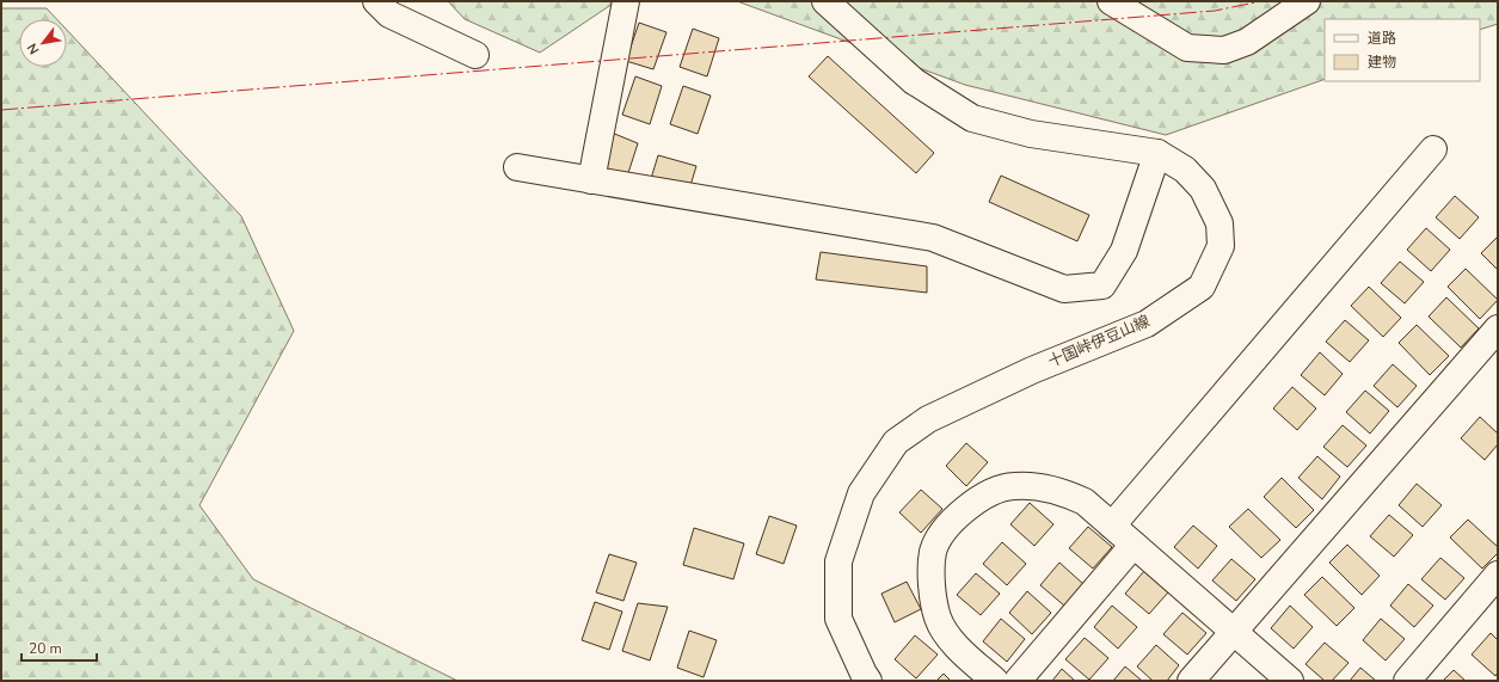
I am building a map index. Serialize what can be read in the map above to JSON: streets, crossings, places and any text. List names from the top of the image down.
{
  "streets": {
    "street": ["十国峠伊豆山線"]
  },
  "legend": ["道路", "建物"],
  "scale_bar": "20 m",
  "north": "bottom left"
}
